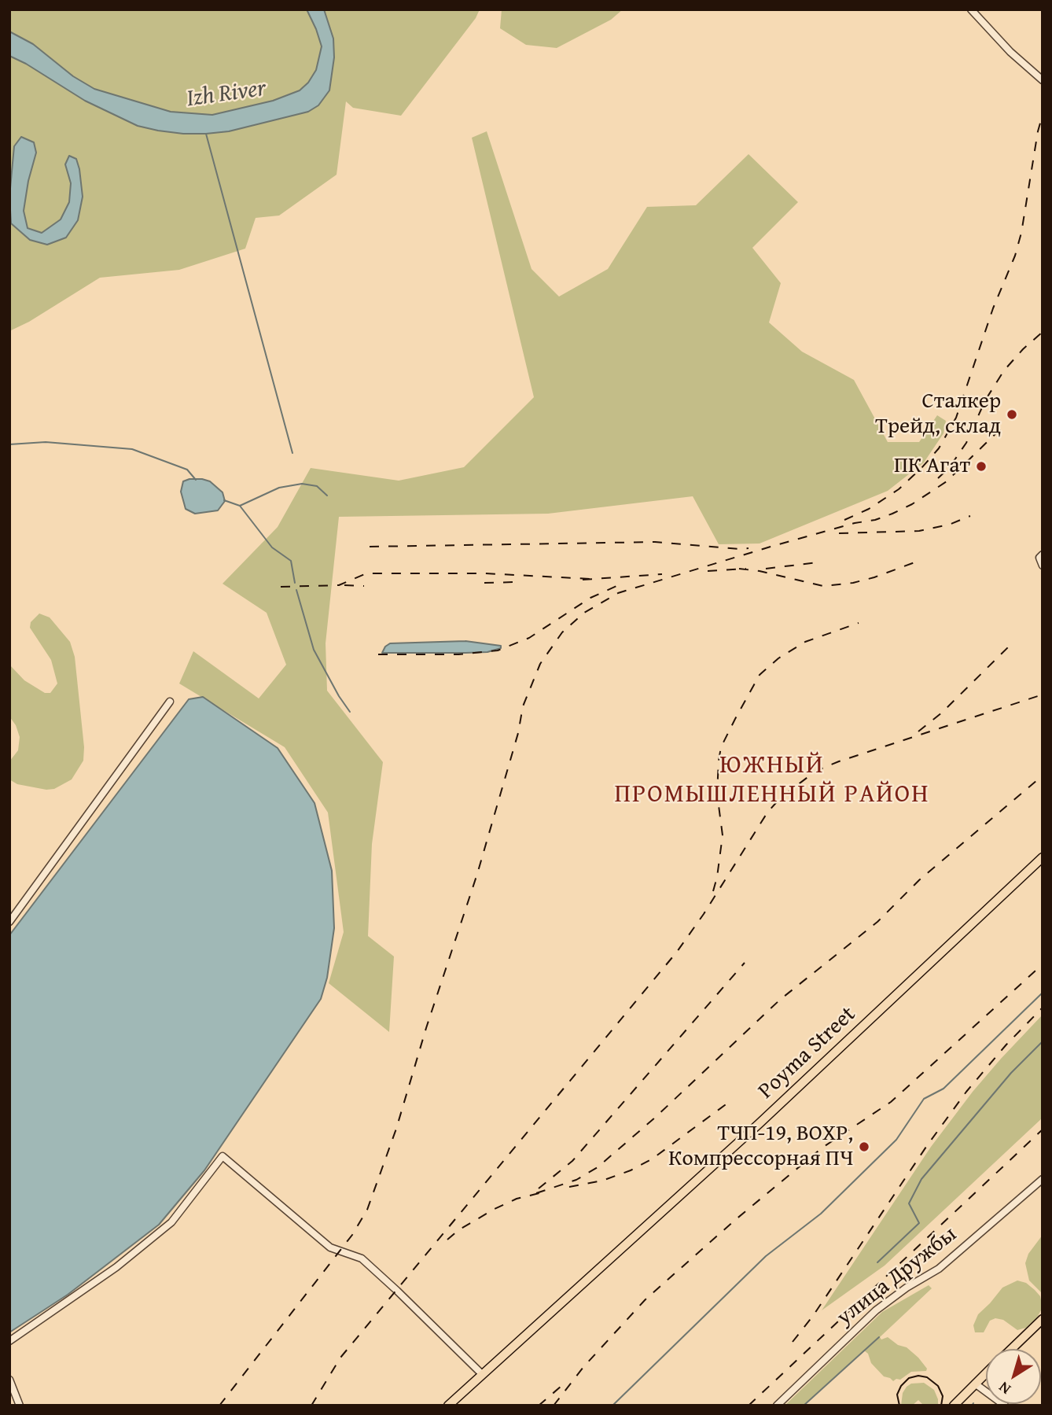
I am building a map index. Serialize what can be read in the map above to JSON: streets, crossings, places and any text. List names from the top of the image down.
{
  "streets": {
    "main road": ["Poyma Street"],
    "street": ["улица Дружбы"]
  },
  "districts": ["ЮЖНЫЙ ПРОМЫШЛЕННЫЙ РАЙОН"],
  "water": ["Izh River"],
  "places": ["Сталкер Трейд, склад", "ПК Агат", "ТЧП-19, ВОХР, Компрессорная ПЧ"],
  "north": "bottom left"
}
